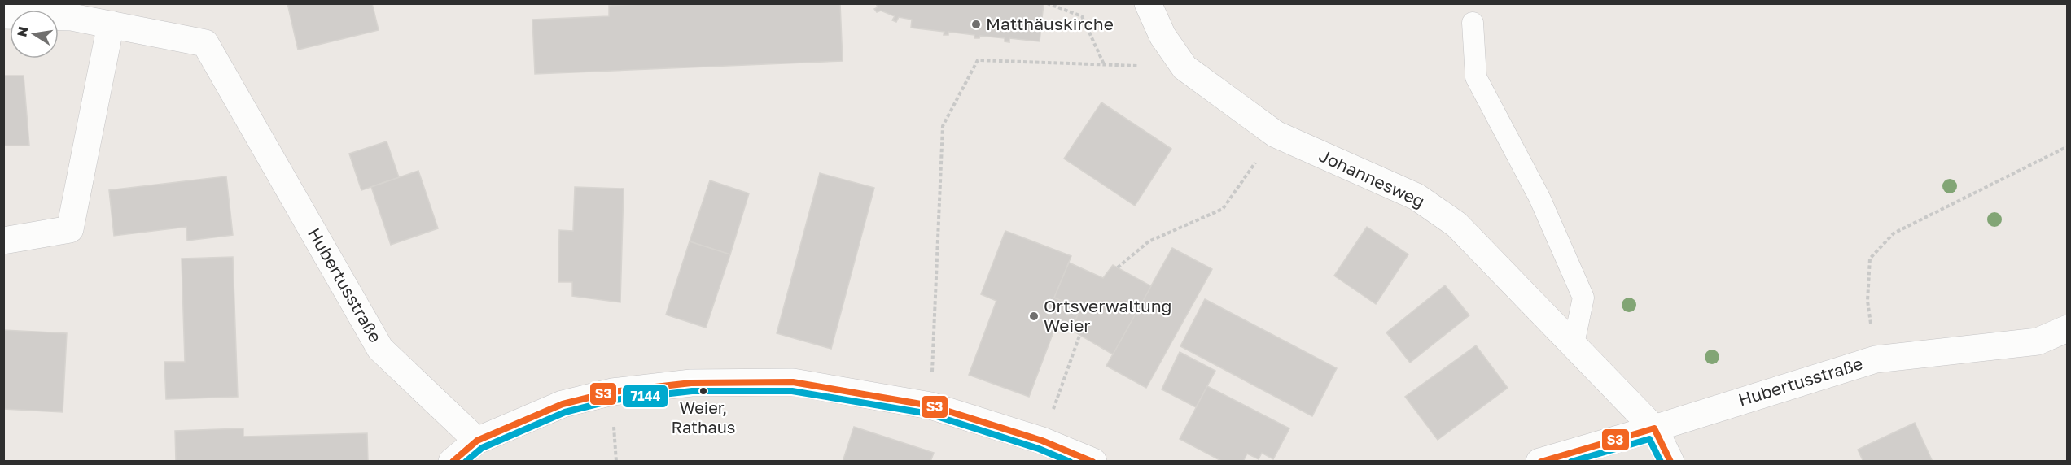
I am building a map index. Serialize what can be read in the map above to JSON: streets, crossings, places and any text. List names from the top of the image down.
{
  "streets": {
    "street": ["Johannesweg", "Hubertusstraße"]
  },
  "crossings": [
    ["Johannesweg", "Hubertusstraße"]
  ],
  "places": ["Matthäuskirche", "Ortsverwaltung Weier", "Weier, Rathaus"],
  "lines": ["transit line S3", "transit line 7144"],
  "north": "left"
}
